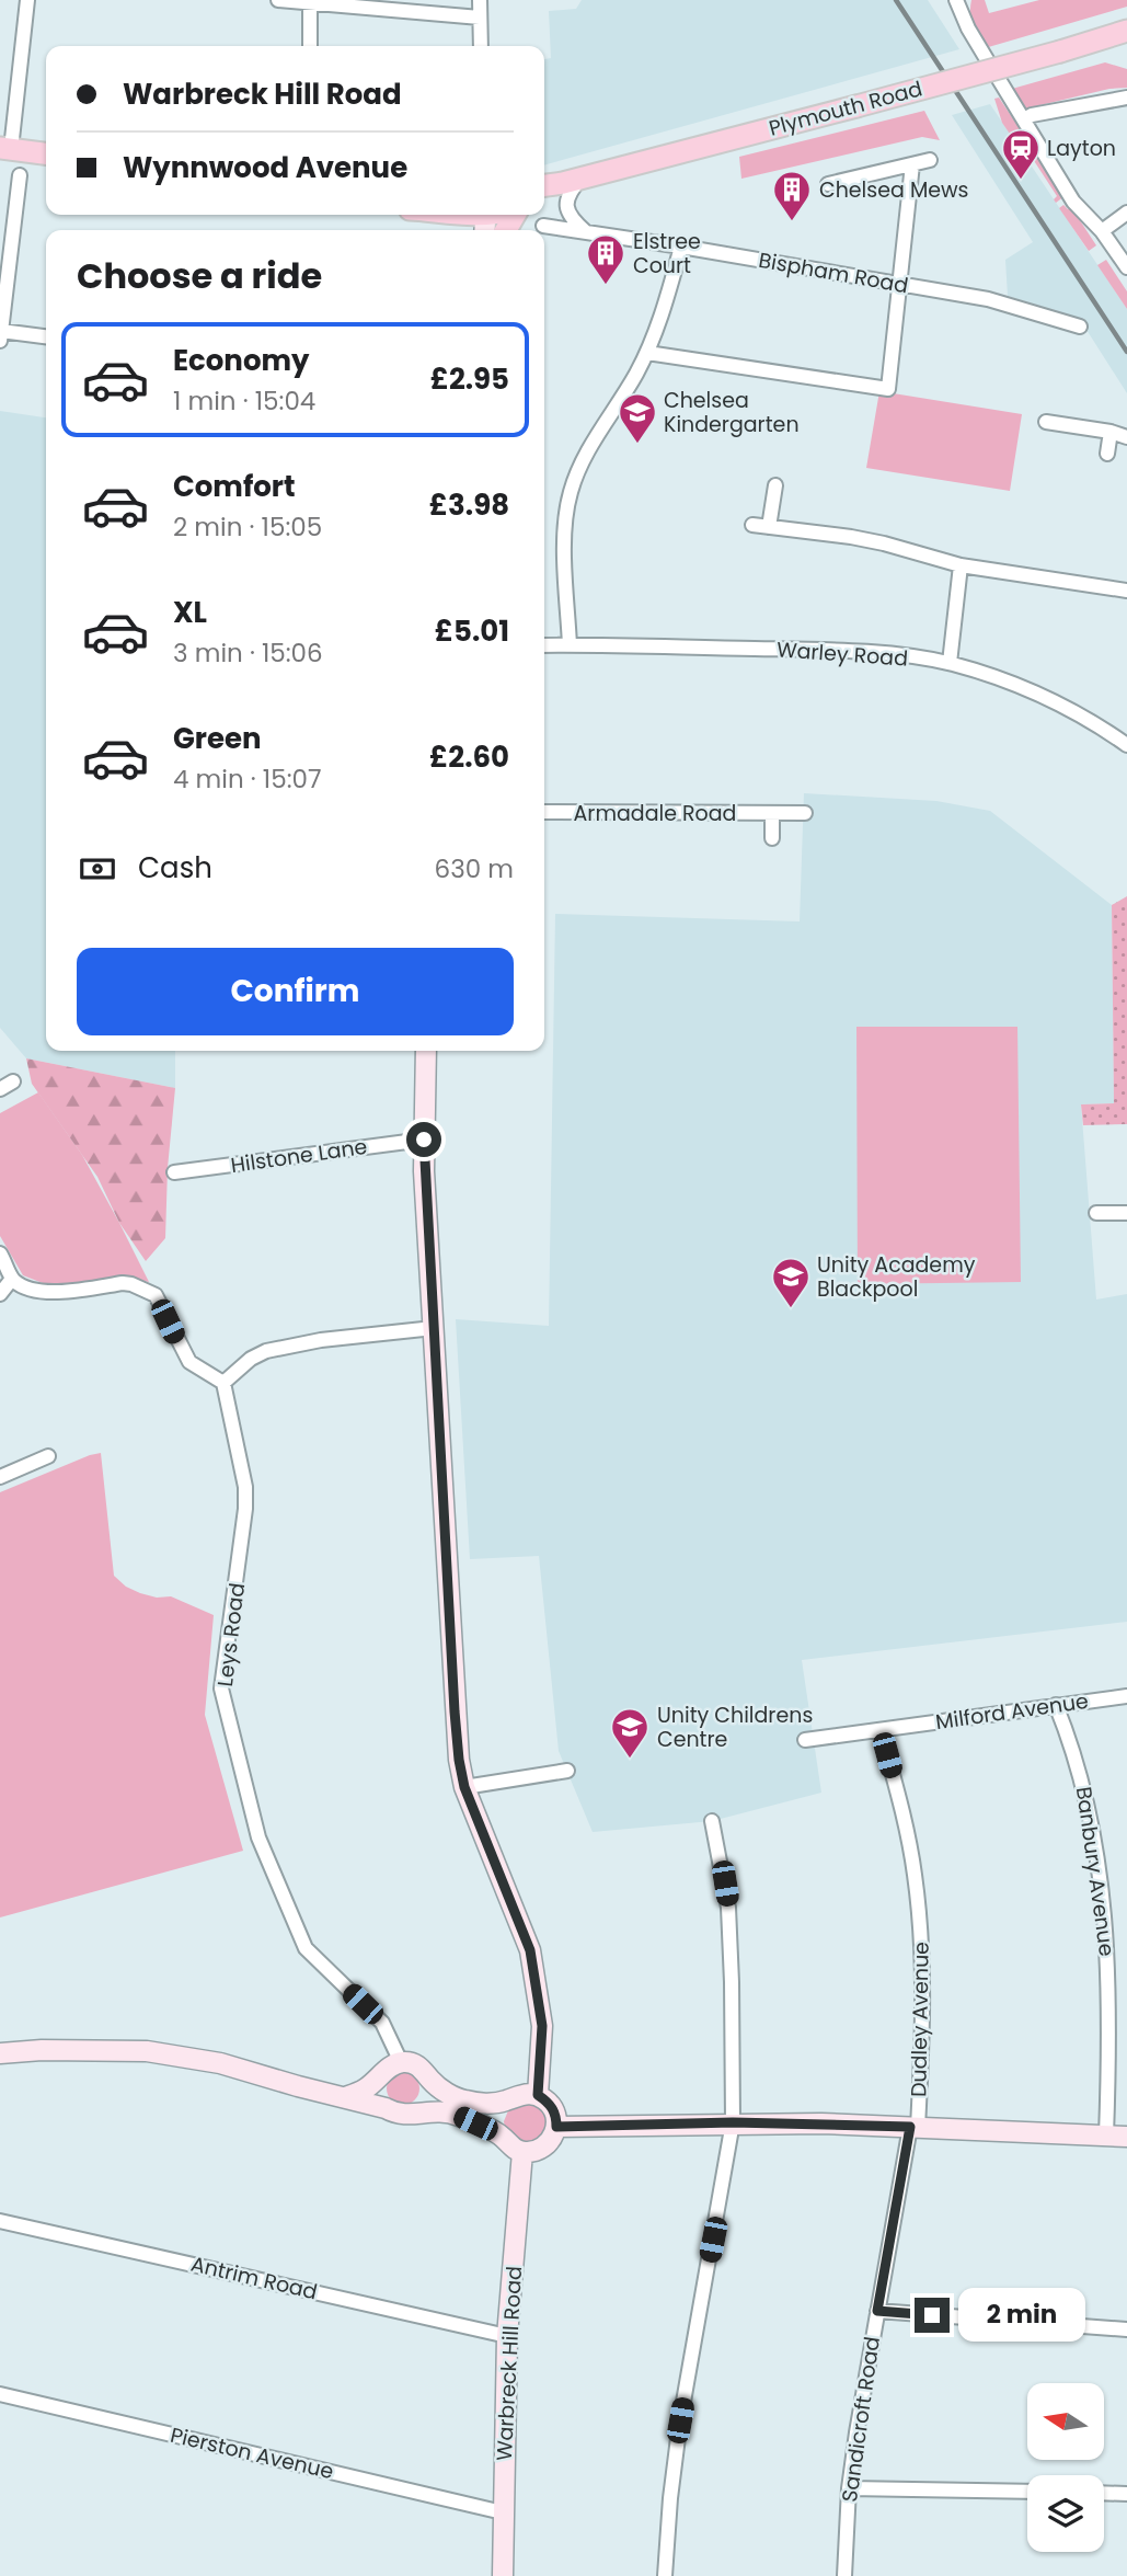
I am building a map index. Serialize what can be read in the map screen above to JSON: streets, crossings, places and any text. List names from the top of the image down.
{
  "streets": {
    "main road": ["Plymouth Road", "Warbreck Hill Road"],
    "street": [
      "Bispham Road",
      "Warley Road",
      "Armadale Road",
      "Hilstone Lane",
      "Leys Road",
      "Milford Avenue",
      "Banbury Avenue",
      "Dudley Avenue",
      "Antrim Road",
      "Sandicroft Road",
      "Pierston Avenue"
    ]
  },
  "crossings": [
    ["Milford Avenue", "Banbury Avenue"],
    ["Milford Avenue", "Dudley Avenue"],
    ["Dudley Avenue", "Sandicroft Road"],
    ["Antrim Road", "Warbreck Hill Road"],
    ["Warbreck Hill Road", "Pierston Avenue"]
  ],
  "places": {
    "station": ["Layton"],
    "building": ["Chelsea Mews", "Elstree Court"],
    "school or university": ["Chelsea Kindergarten", "Unity Academy Blackpool", "Unity Childrens Centre"]
  },
  "north": "left",
  "page": {
    "banner": ["Warbreck Hill Road", "Wynnwood Avenue"],
    "heading": "Choose a ride",
    "list": [
      {
        "name": "Economy",
        "note": "1 min · 15:04",
        "value": "£2.95"
      },
      {
        "name": "Comfort",
        "note": "2 min · 15:05",
        "value": "£3.98"
      },
      {
        "name": "XL",
        "note": "3 min · 15:06",
        "value": "£5.01"
      },
      {
        "name": "Green",
        "note": "4 min · 15:07",
        "value": "£2.60"
      }
    ],
    "pay": ["Cash", "630 m"],
    "buttons": "Confirm",
    "bubble": "2 min"
  }
}
